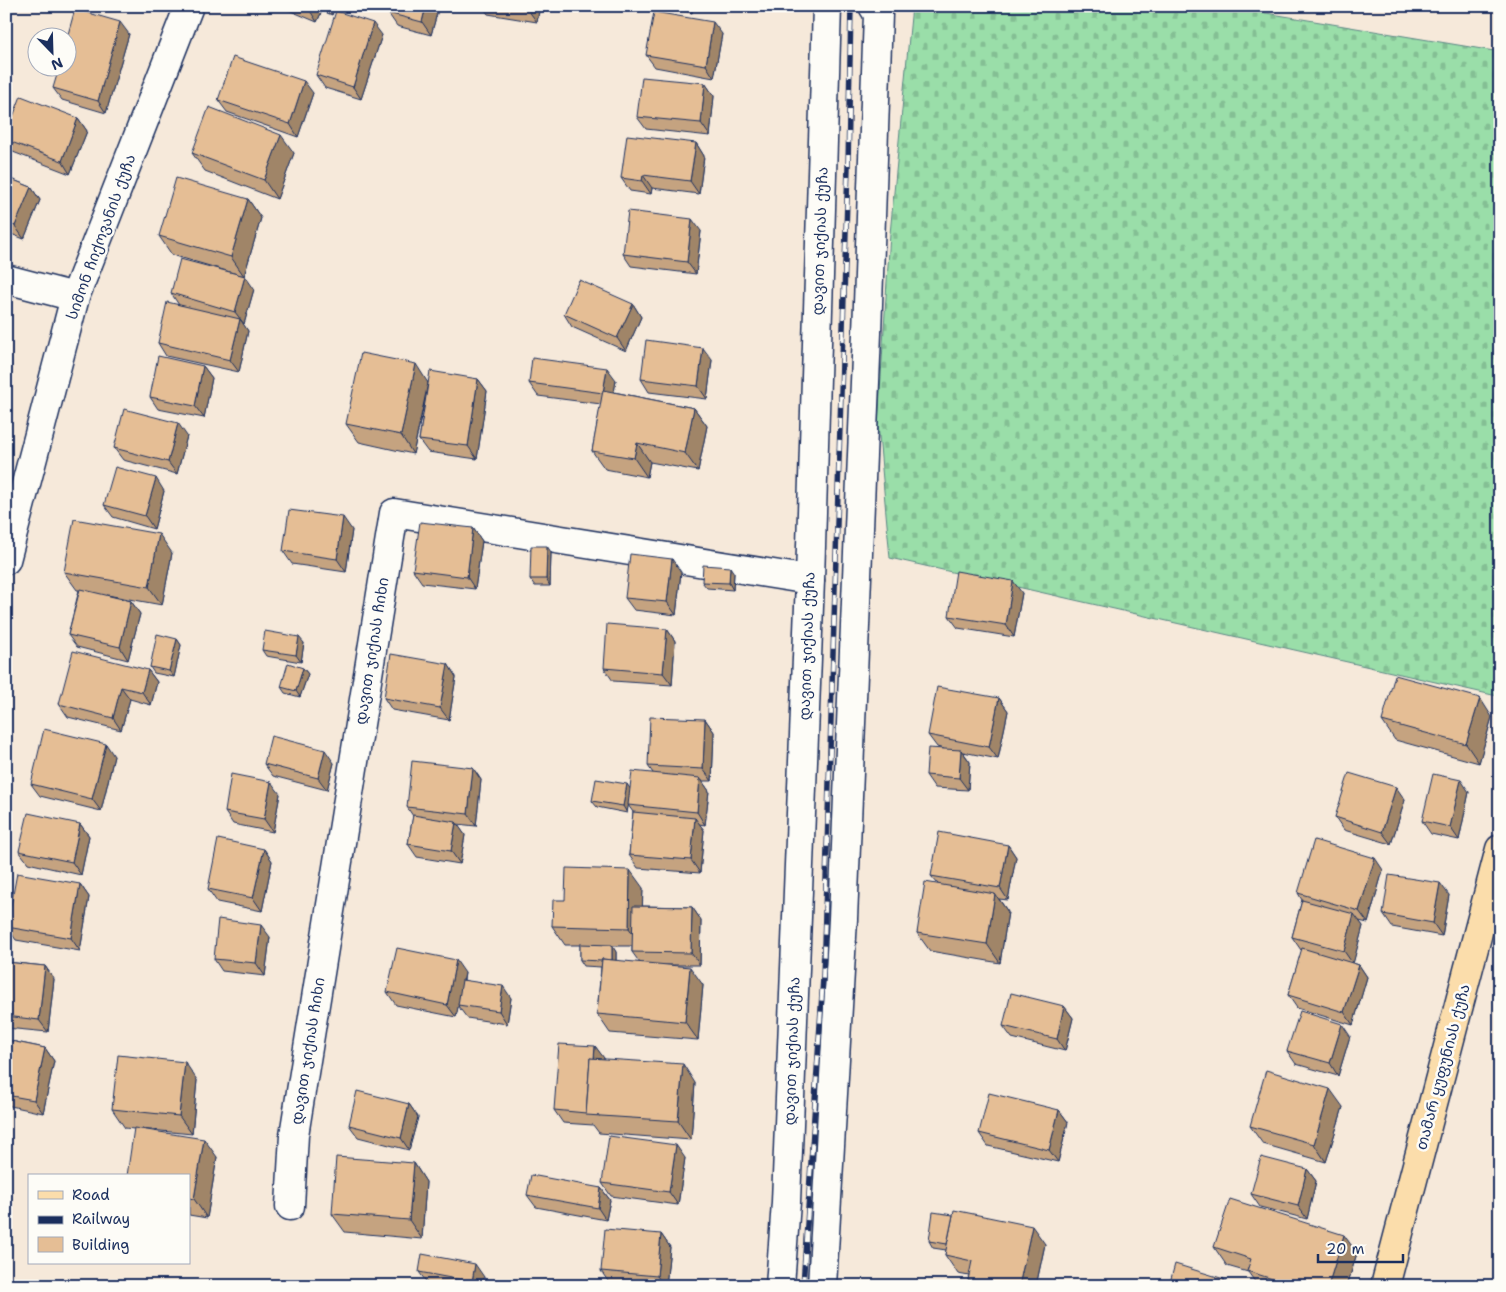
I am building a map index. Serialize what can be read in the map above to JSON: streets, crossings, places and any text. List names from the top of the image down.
{
  "streets": {
    "main road": ["თამარ ყუფუნიას ქუჩა"],
    "street": ["სიმონ ჩიქოვანის ქუჩა", "დავით ჯიქიას ქუჩა", "დავით ჯიქიას ჩიხი"]
  },
  "crossings": [
    ["დავით ჯიქიას ქუჩა", "დავით ჯიქიას ჩიხი"]
  ],
  "legend": ["Road", "Railway", "Building"],
  "scale_bar": "20 m",
  "north": "bottom right"
}
